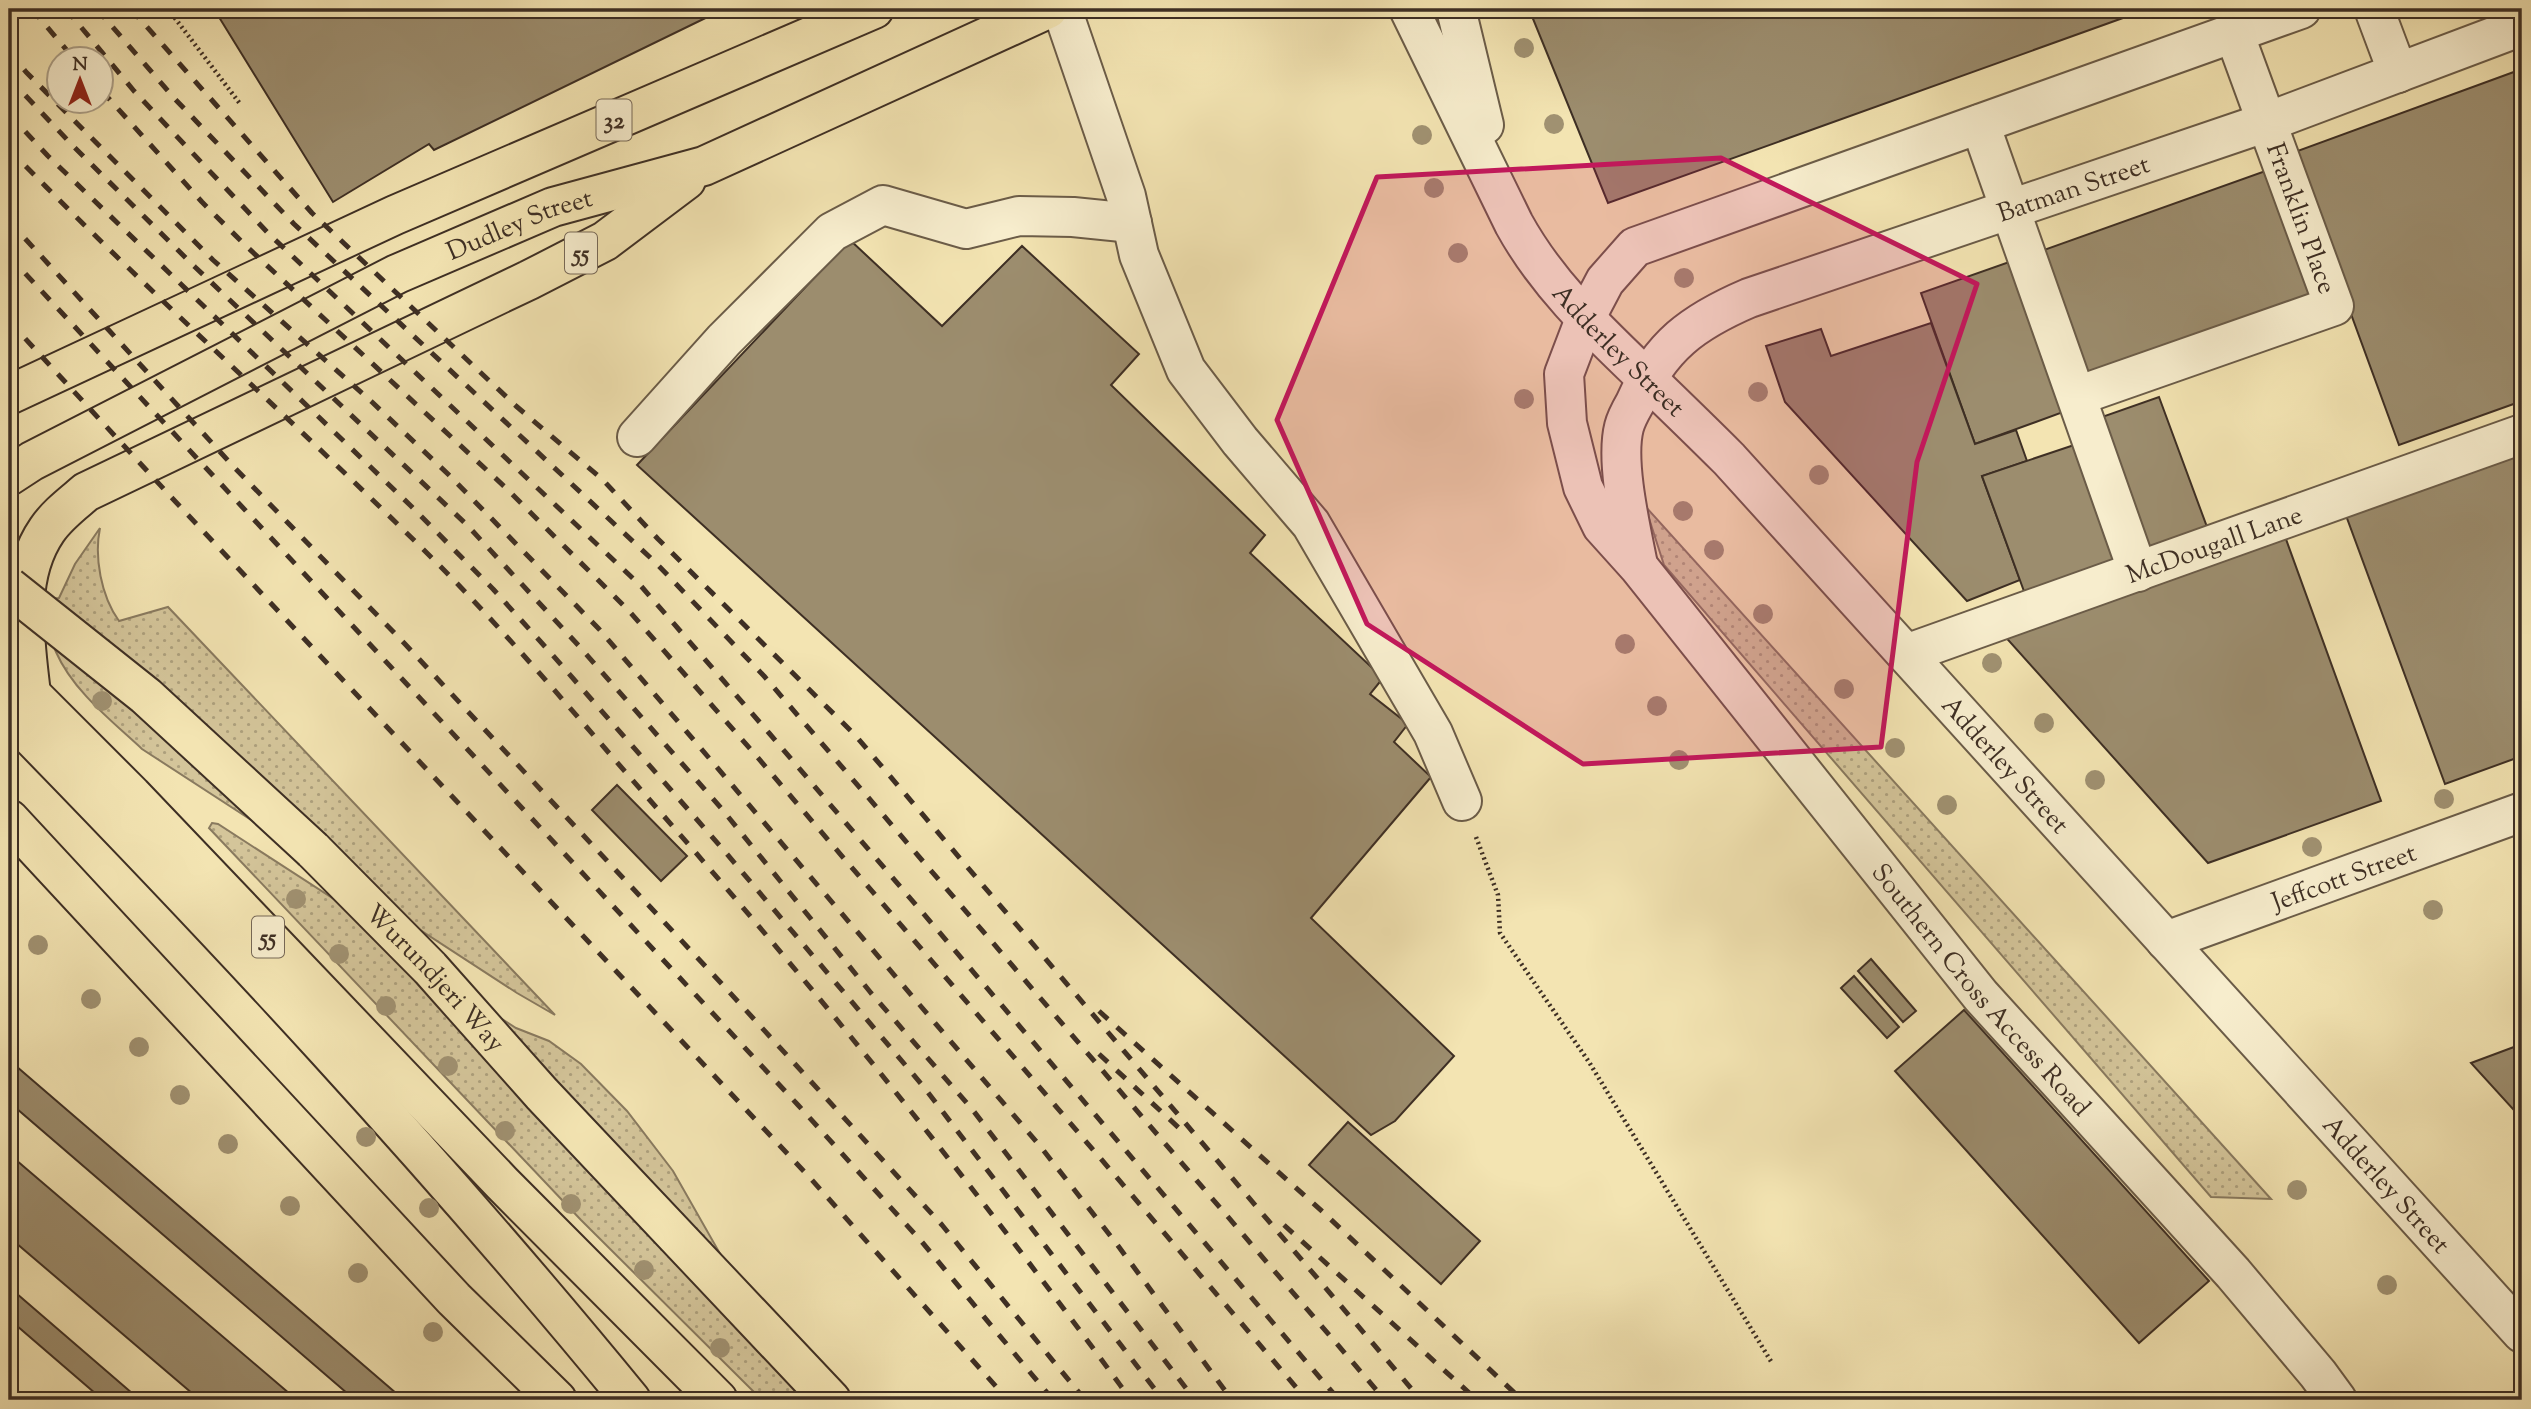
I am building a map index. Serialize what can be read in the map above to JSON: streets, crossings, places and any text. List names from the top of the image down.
{
  "streets": {
    "main road": [
      "32",
      "Dudley Street",
      "55",
      "Wurundjeri Way"
    ],
    "street": [
      "Batman Street",
      "Franklin Place",
      "Adderley Street",
      "McDougall Lane",
      "Jeffcott Street",
      "Southern Cross Access Road"
    ]
  },
  "crossings": [
    ["Batman Street", "Franklin Place"],
    ["Batman Street", "Adderley Street"],
    ["Batman Street", "Southern Cross Access Road"],
    ["Dudley Street", "55"],
    ["Adderley Street", "McDougall Lane"],
    ["Adderley Street", "Jeffcott Street"],
    ["Adderley Street", "Southern Cross Access Road"]
  ],
  "north": "top"
}
